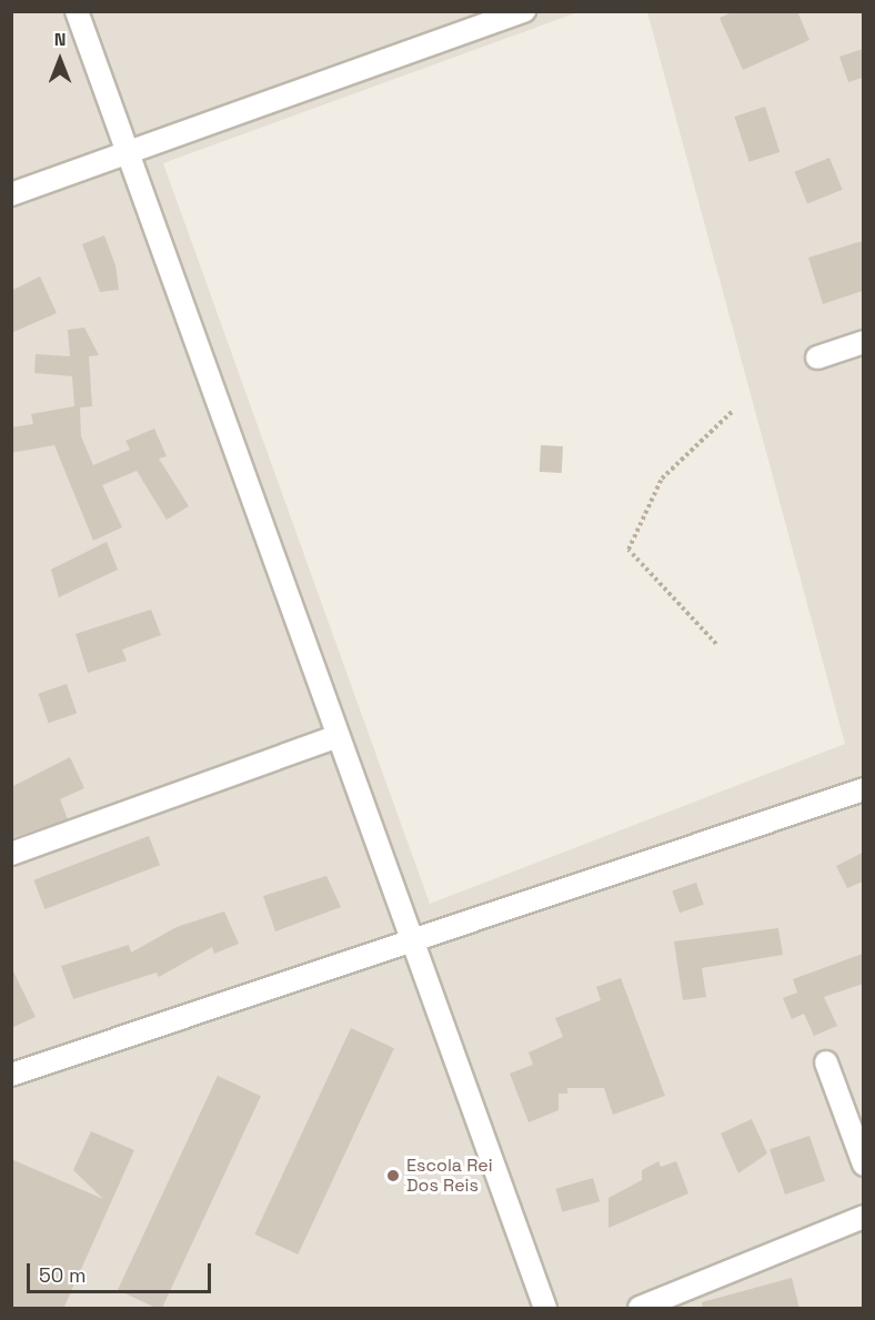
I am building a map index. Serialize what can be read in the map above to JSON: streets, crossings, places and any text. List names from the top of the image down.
{
  "places": ["Escola Rei Dos Reis"],
  "scale_bar": "50 m",
  "north": "top"
}
